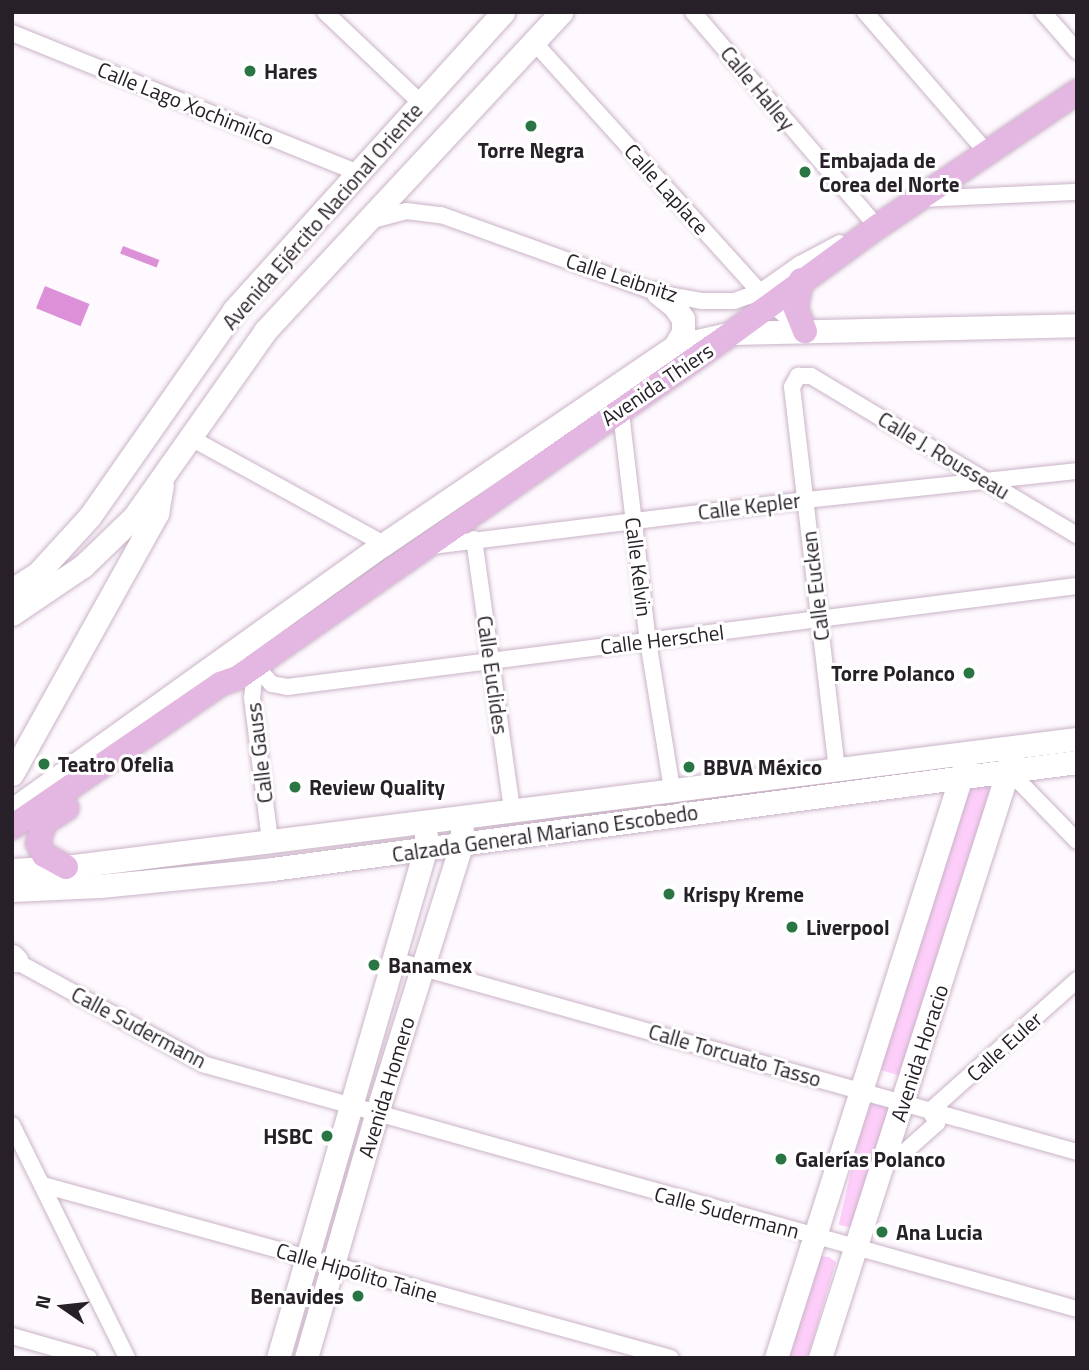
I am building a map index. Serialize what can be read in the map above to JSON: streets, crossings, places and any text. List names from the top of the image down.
{
  "streets": {
    "main road": [
      "Avenida Ejército Nacional Oriente",
      "Avenida Thiers",
      "Calzada General Mariano Escobedo",
      "Avenida Horacio",
      "Avenida Homero"
    ],
    "street": [
      "Calle Halley",
      "Calle Lago Xochimilco",
      "Calle Laplace",
      "Calle Leibnitz",
      "Calle J. Rousseau",
      "Calle Kepler",
      "Calle Kelvin",
      "Calle Eucken",
      "Calle Herschel",
      "Calle Euclides",
      "Calle Gauss",
      "Calle Sudermann",
      "Calle Euler",
      "Calle Torcuato Tasso",
      "Calle Hipólito Taine"
    ]
  },
  "crossings": [
    ["Calle Halley", "Calle Leibnitz"],
    ["Calle Halley", "Avenida Thiers"],
    ["Calle Lago Xochimilco", "Avenida Ejército Nacional Oriente"],
    ["Calle Laplace", "Avenida Ejército Nacional Oriente"],
    ["Calle Laplace", "Calle Leibnitz"],
    ["Calle Laplace", "Avenida Thiers"],
    ["Avenida Ejército Nacional Oriente", "Calle Leibnitz"],
    ["Calle Leibnitz", "Avenida Thiers"],
    ["Avenida Thiers", "Calle Kepler"],
    ["Avenida Thiers", "Calle Kelvin"],
    ["Avenida Thiers", "Calle Herschel"],
    ["Avenida Thiers", "Calle Gauss"],
    ["Calle J. Rousseau", "Calle Kepler"],
    ["Calle J. Rousseau", "Calle Eucken"],
    ["Calle Kepler", "Calle Kelvin"],
    ["Calle Kepler", "Calle Eucken"],
    ["Calle Kepler", "Calle Euclides"],
    ["Calle Kelvin", "Calle Herschel"],
    ["Calle Kelvin", "Calzada General Mariano Escobedo"],
    ["Calle Eucken", "Calle Herschel"],
    ["Calle Eucken", "Calzada General Mariano Escobedo"],
    ["Calle Herschel", "Calle Euclides"],
    ["Calle Herschel", "Calle Gauss"],
    ["Calle Euclides", "Calzada General Mariano Escobedo"],
    ["Calle Gauss", "Calzada General Mariano Escobedo"],
    ["Calzada General Mariano Escobedo", "Avenida Horacio"],
    ["Calzada General Mariano Escobedo", "Avenida Homero"],
    ["Calle Sudermann", "Avenida Horacio"],
    ["Calle Sudermann", "Avenida Homero"],
    ["Calle Euler", "Calle Torcuato Tasso"],
    ["Avenida Horacio", "Calle Torcuato Tasso"],
    ["Calle Torcuato Tasso", "Avenida Homero"],
    ["Avenida Homero", "Calle Hipólito Taine"]
  ],
  "places": [
    "Hares",
    "Torre Negra",
    "Embajada de Corea del Norte",
    "Torre Polanco",
    "Teatro Ofelia",
    "BBVA México",
    "Review Quality",
    "Krispy Kreme",
    "Liverpool",
    "Banamex",
    "HSBC",
    "Galerías Polanco",
    "Ana Lucia",
    "Benavides"
  ],
  "north": "left"
}
